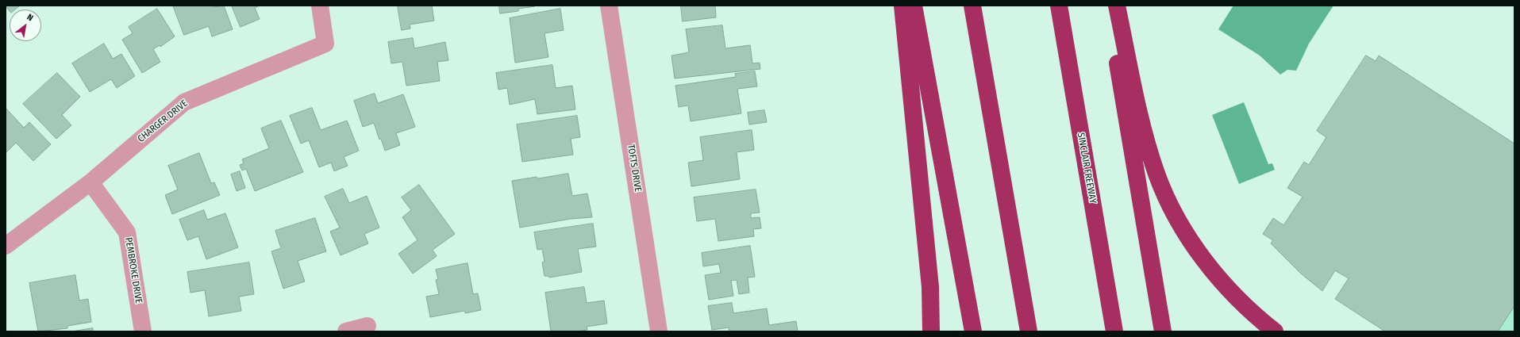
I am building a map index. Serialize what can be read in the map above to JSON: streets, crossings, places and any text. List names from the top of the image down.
{
  "streets": {
    "highway": ["SINCLAIR FREEWAY"],
    "street": ["CHARGER DRIVE", "TOFTS DRIVE", "PEMBROKE DRIVE"]
  },
  "crossings": [
    ["CHARGER DRIVE", "PEMBROKE DRIVE"]
  ],
  "north": "top right"
}
